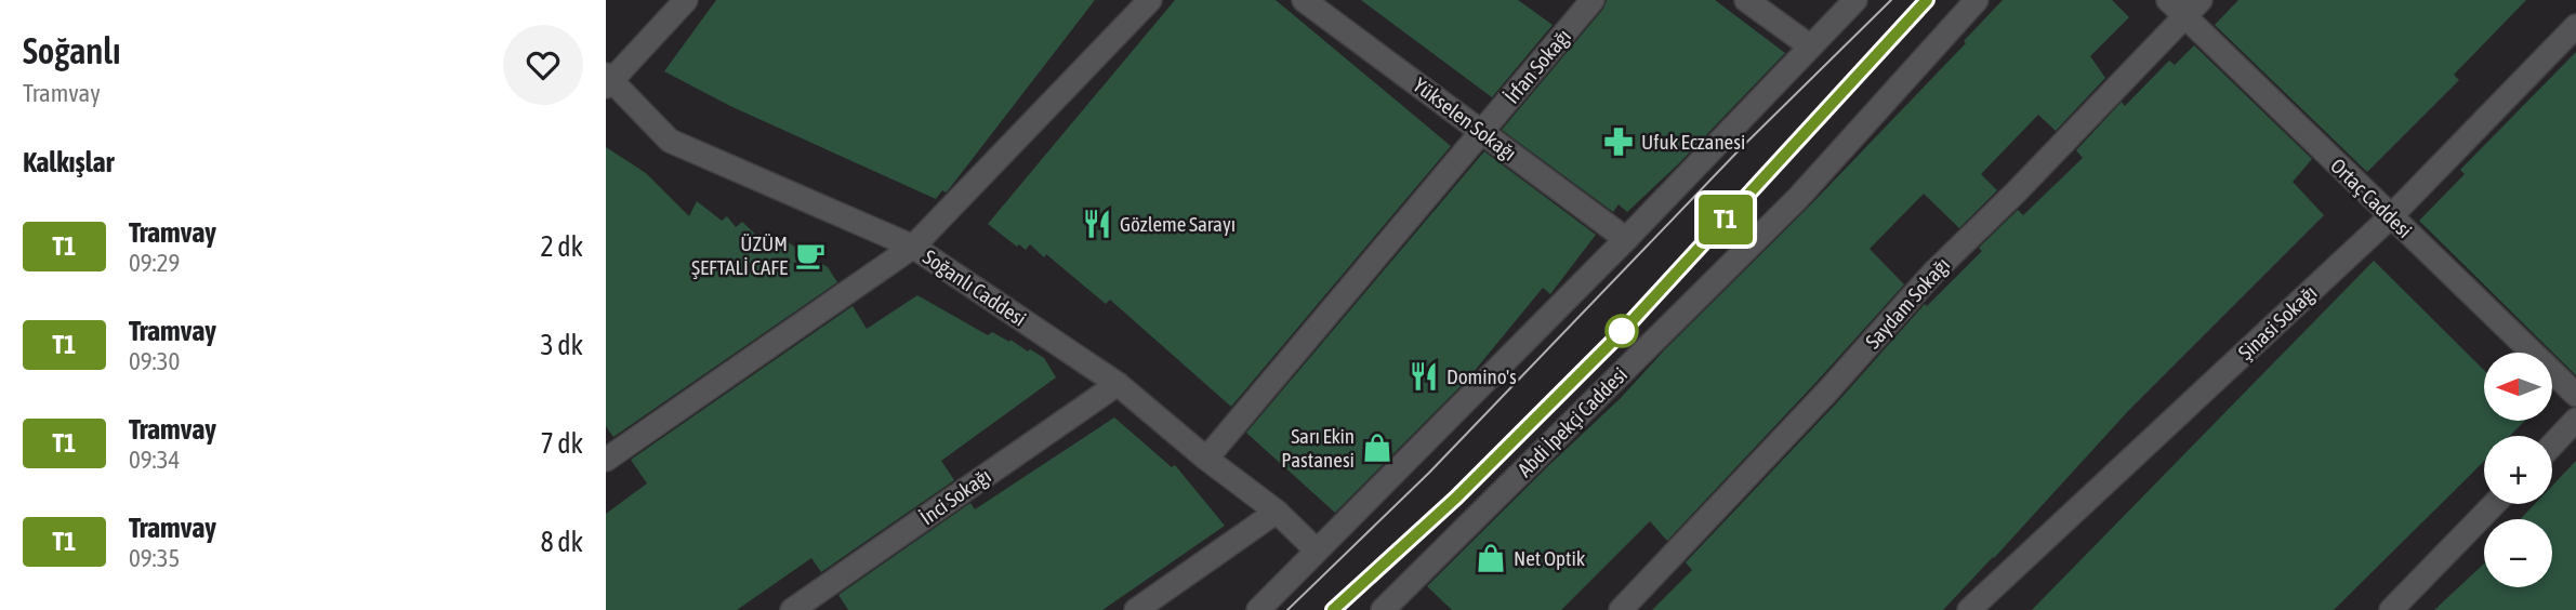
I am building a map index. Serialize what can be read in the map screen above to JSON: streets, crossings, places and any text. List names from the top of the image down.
{
  "streets": {
    "street": [
      "İrfan Sokağı",
      "Yükselen Sokağı",
      "Ortaç Caddesi",
      "Soğanlı Caddesi",
      "Saydam Sokağı",
      "Şinasi Sokağı",
      "Abdi İpekçi Caddesi",
      "İnci Sokağı"
    ]
  },
  "crossings": [
    ["İrfan Sokağı", "Yükselen Sokağı"],
    ["İrfan Sokağı", "Soğanlı Caddesi"],
    ["Ortaç Caddesi", "Saydam Sokağı"],
    ["Ortaç Caddesi", "Şinasi Sokağı"],
    ["Soğanlı Caddesi", "İnci Sokağı"]
  ],
  "places": {
    "pharmacy": ["Ufuk Eczanesi"],
    "restaurant": ["Gözleme Sarayı", "Domino's"],
    "cafe": ["ÜZÜM ŞEFTALİ CAFE"],
    "shop": ["Sarı Ekin Pastanesi", "Net Optik"]
  },
  "lines": ["tram line T1"],
  "north": "left",
  "page": {
    "heading": [
      ["Soğanlı", "Tramvay"],
      "Kalkışlar"
    ],
    "on_map": "T1",
    "list": [
      {
        "mark": "T1",
        "name": "Tramvay",
        "note": "09:29",
        "value": "2 dk"
      },
      {
        "mark": "T1",
        "name": "Tramvay",
        "note": "09:30",
        "value": "3 dk"
      },
      {
        "mark": "T1",
        "name": "Tramvay",
        "note": "09:34",
        "value": "7 dk"
      },
      {
        "mark": "T1",
        "name": "Tramvay",
        "note": "09:35",
        "value": "8 dk"
      }
    ],
    "map_buttons": ["+", "−"]
  }
}
